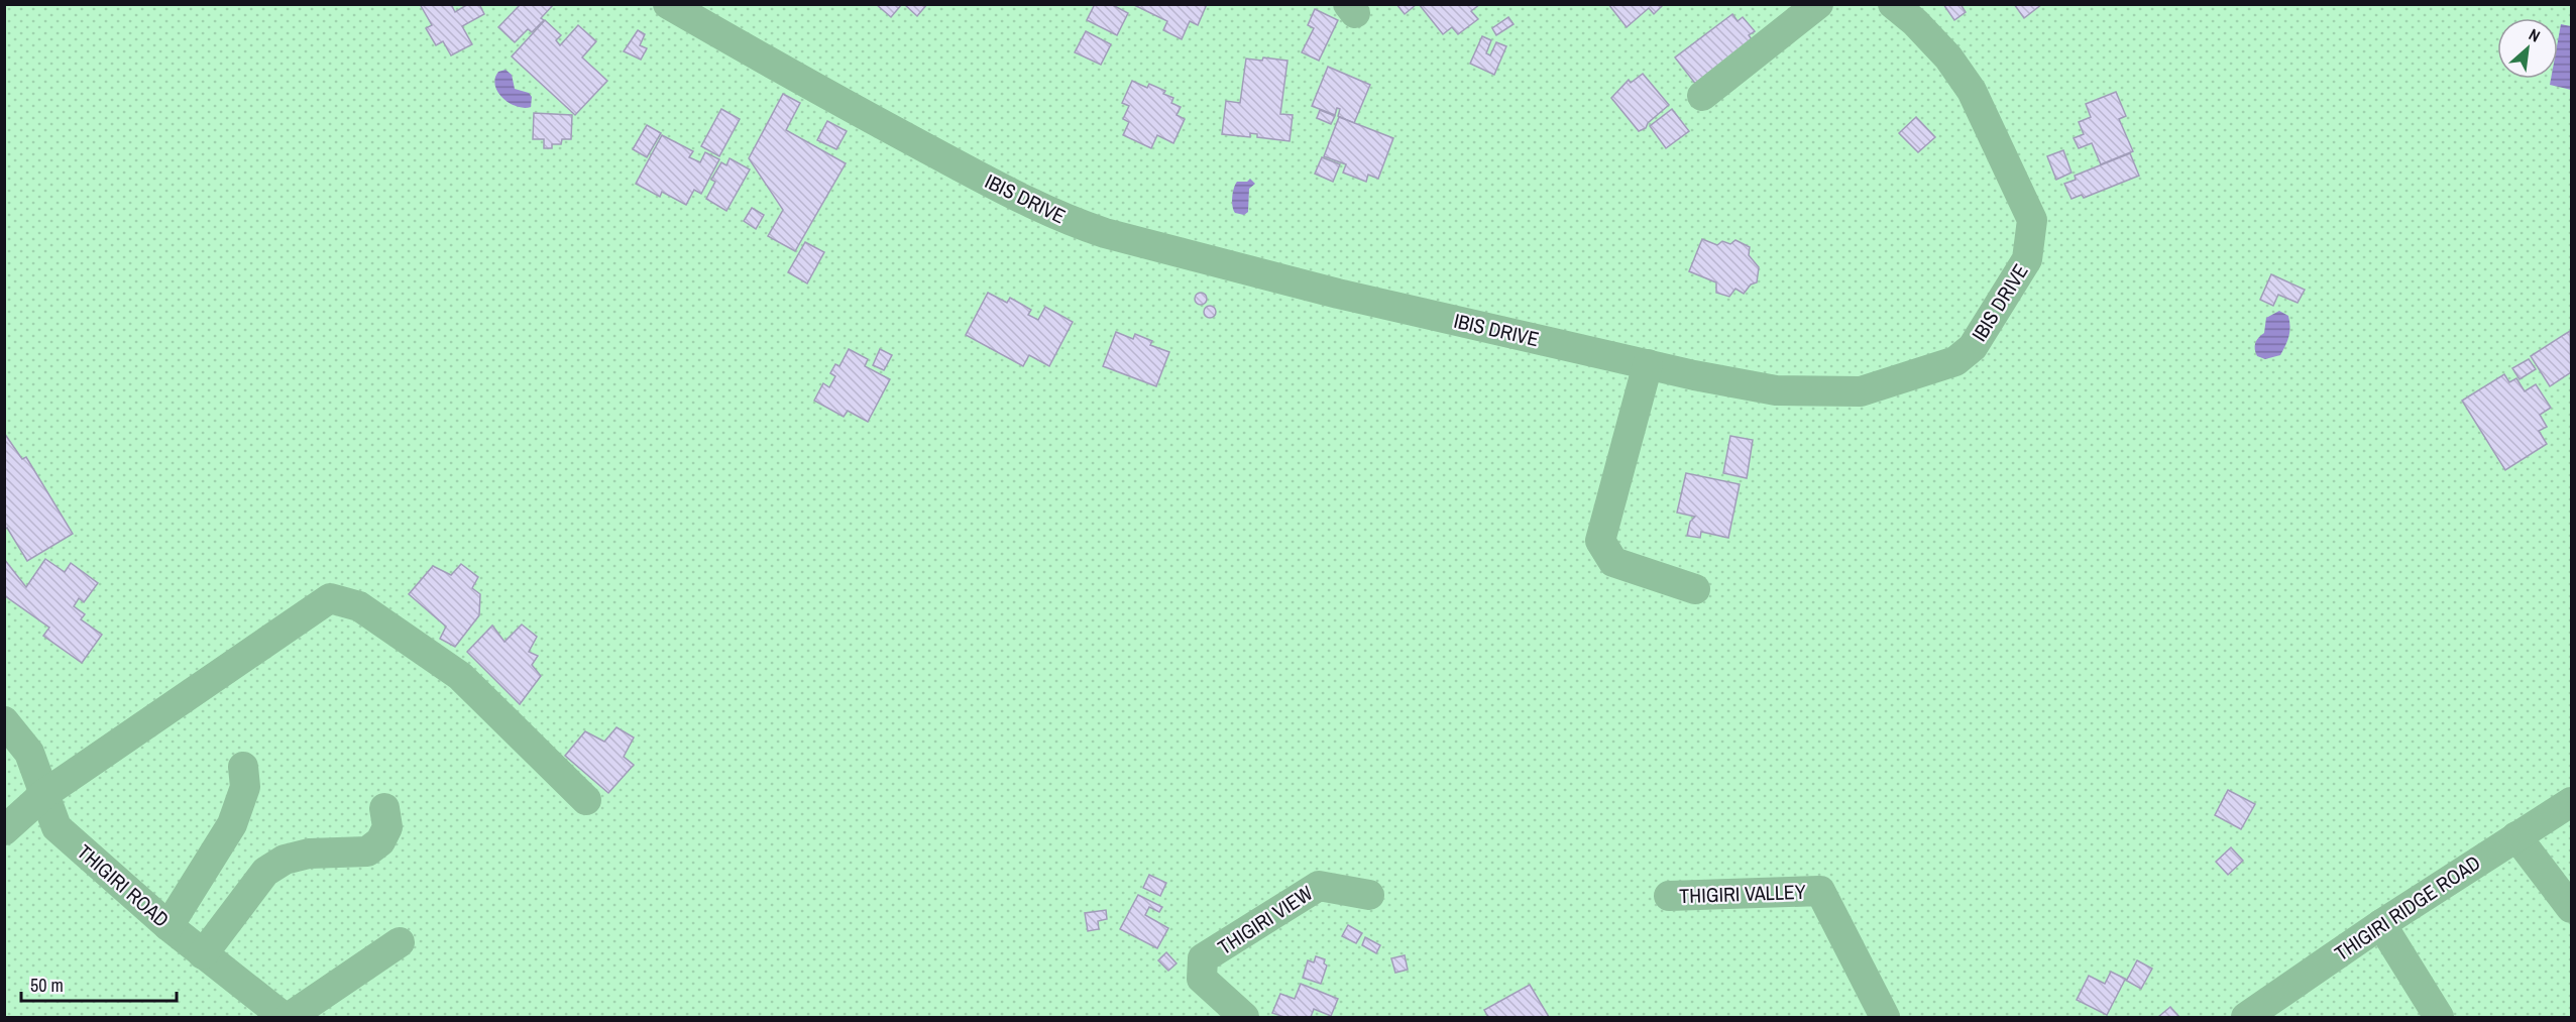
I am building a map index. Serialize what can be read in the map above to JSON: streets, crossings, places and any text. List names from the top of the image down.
{
  "streets": {
    "street": [
      "IBIS DRIVE",
      "THIGIRI ROAD",
      "THIGIRI VALLEY",
      "THIGIRI RIDGE ROAD",
      "THIGIRI VIEW"
    ]
  },
  "scale_bar": "50 m",
  "north": "top right"
}
